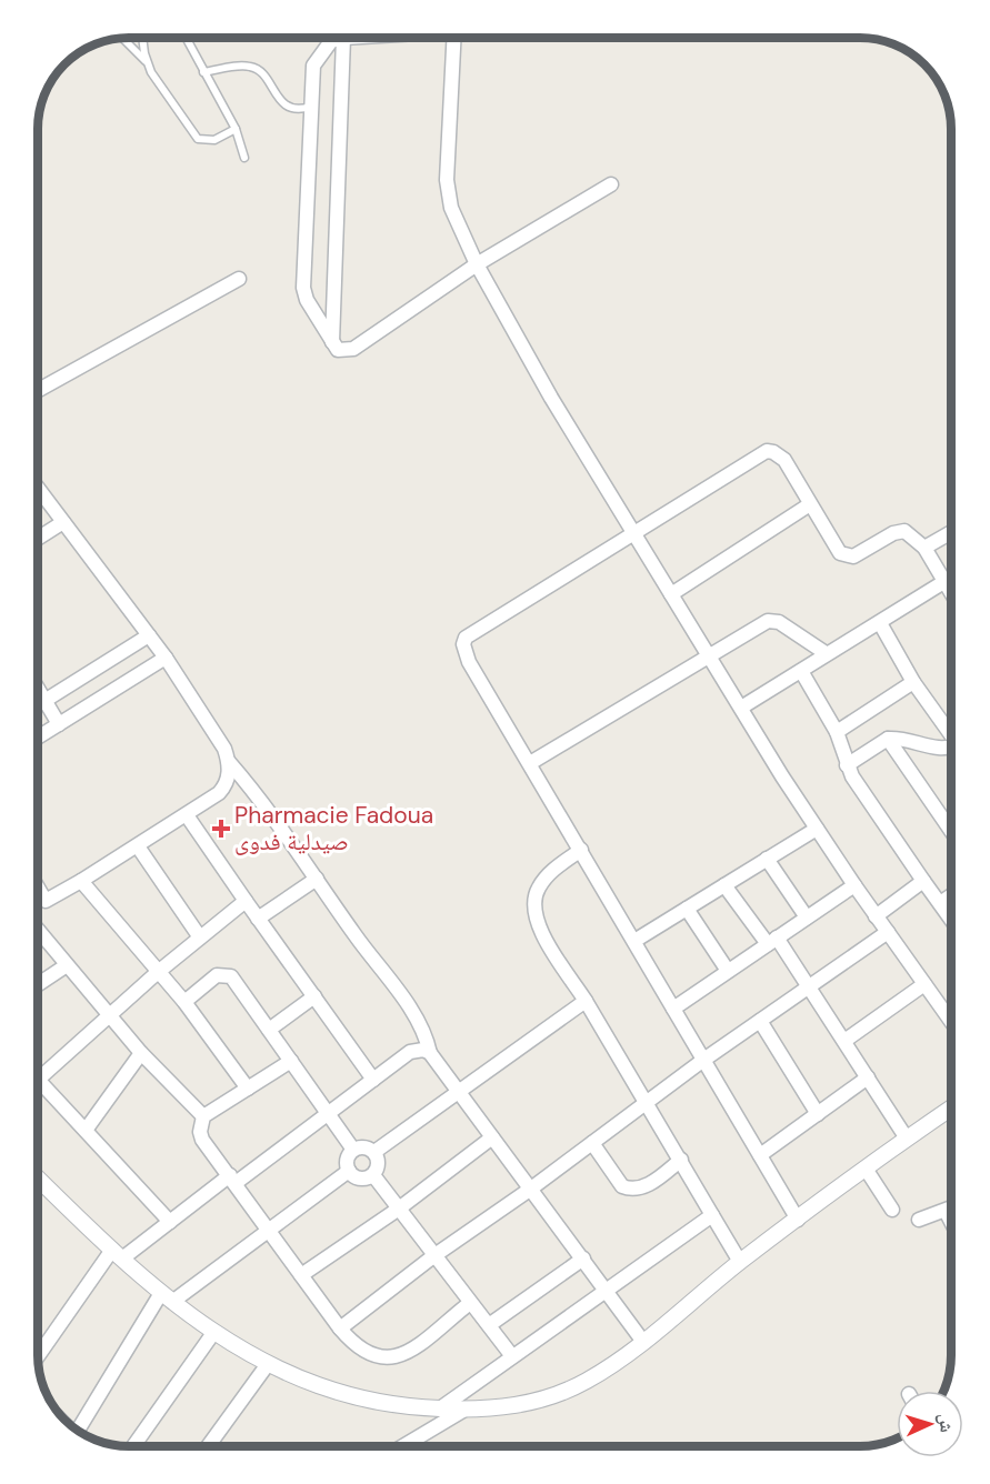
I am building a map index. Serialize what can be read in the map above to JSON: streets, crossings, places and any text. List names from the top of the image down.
{
  "places": {
    "health": ["Pharmacie Fadoua صيدلية فدوى"]
  },
  "north": "right"
}
